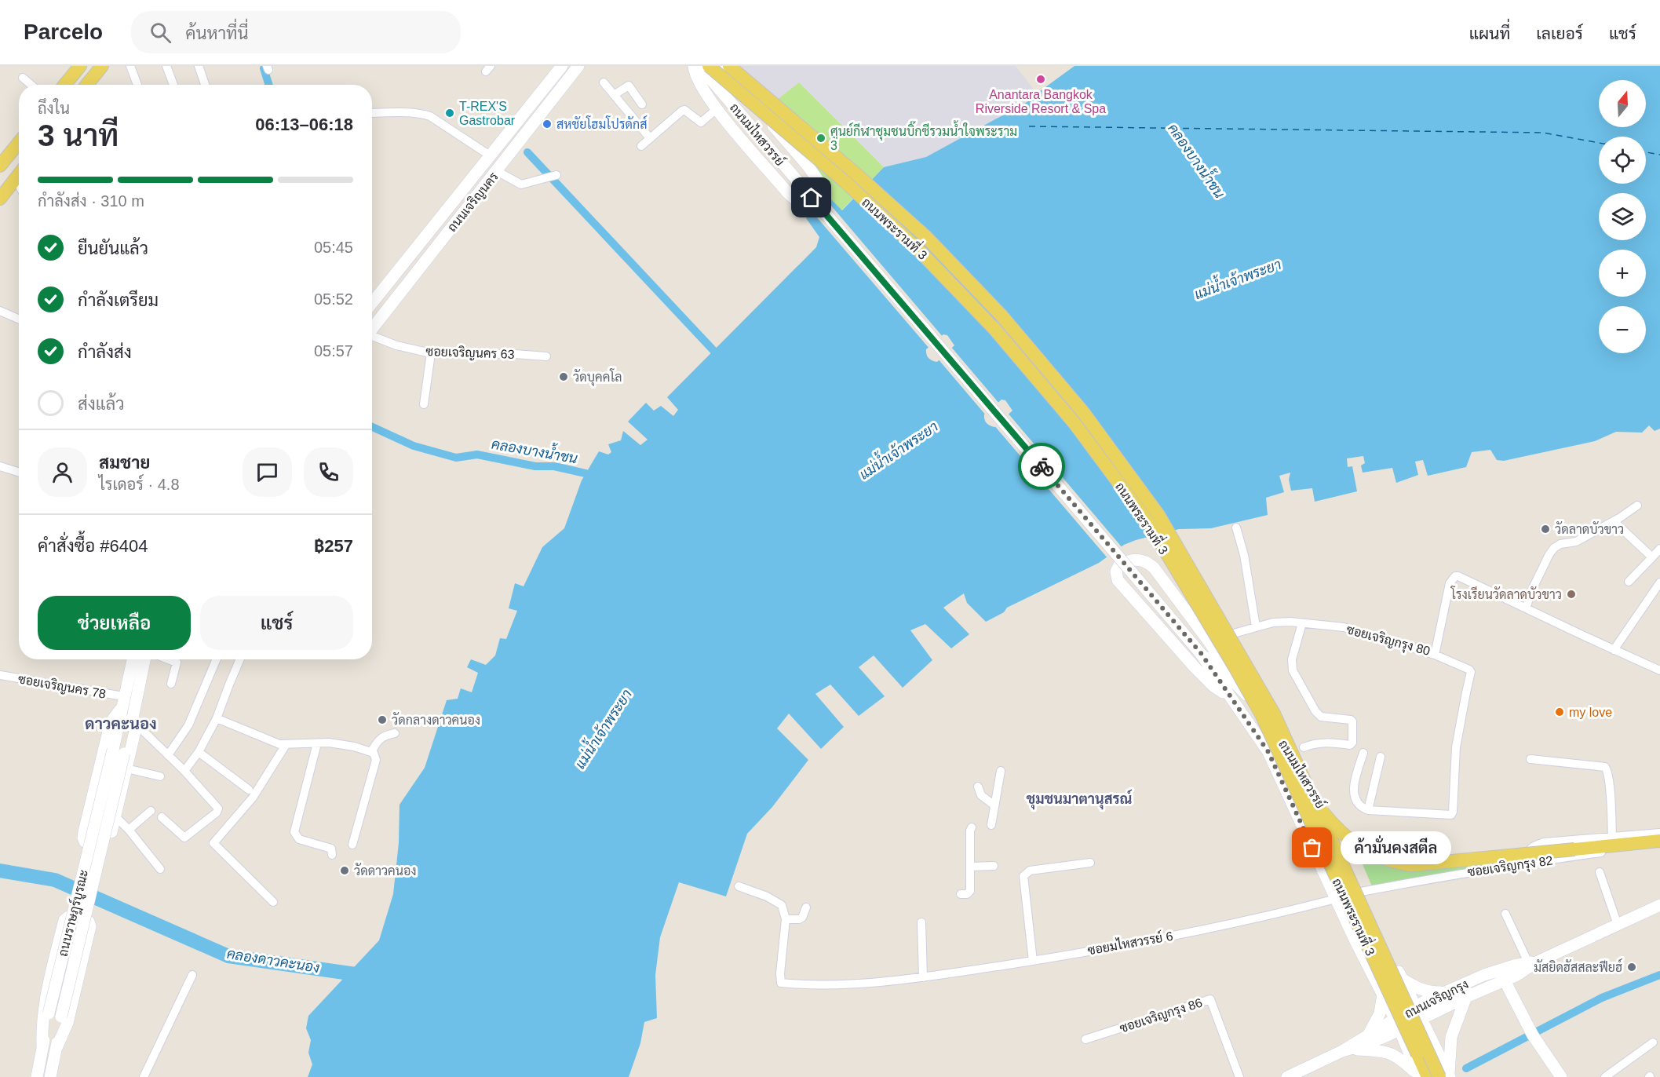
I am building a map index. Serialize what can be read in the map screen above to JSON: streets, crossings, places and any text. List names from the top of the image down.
{
  "streets": {
    "main road": [
      "ถนนมไหสวรรย์",
      "ถนนเจริญนคร",
      "ถนนพระรามที่ 3",
      "ถนนราษฎร์บูรณะ",
      "ถนนเจริญกรุง"
    ],
    "street": [
      "ซอยเจริญนคร 63",
      "ซอยเจริญกรุง 80",
      "ซอยเจริญนคร 78",
      "ซอยเจริญกรุง 82",
      "ซอยมไหสวรรย์ 6",
      "ซอยเจริญกรุง 86"
    ]
  },
  "crossings": [
    ["ถนนมไหสวรรย์", "ซอยเจริญกรุง 82"],
    ["ถนนมไหสวรรย์", "ซอยมไหสวรรย์ 6"],
    ["ถนนมไหสวรรย์", "ถนนเจริญกรุง"]
  ],
  "districts": ["ดาวคะนอง", "ชุมชนมาตานุสรณ์"],
  "water": ["คลองบางน้ำชน", "แม่น้ำเจ้าพระยา", "คลองดาวคะนอง"],
  "places": [
    "Anantara Bangkok Riverside Resort & Spa",
    "T-REX'S Gastrobar",
    "สหชัยโฮมโปรดักส์",
    "ศูนย์กีฬาชุมชนบิ๊กซีรวมน้ำใจพระราม 3",
    "วัดบุคคโล",
    "วัดลาดบัวขาว",
    "โรงเรียนวัดลาดบัวขาว",
    "my love",
    "วัดกลางดาวคนอง",
    "ค้ามั่นคงสตีล",
    "วัดดาวคนอง",
    "มัสยิดฮัสสละฟียฮ์"
  ],
  "north": "top",
  "page": {
    "header": "Parcelo",
    "search": "ค้นหาที่นี่",
    "nav": ["แผนที่", "เลเยอร์", "แชร์"],
    "map_buttons": ["+", "−"],
    "heading": ["3 นาที", "ถึงใน", "06:13–06:18"],
    "panel": [
      "สมชาย",
      "ไรเดอร์ · 4.8",
      "คำสั่งซื้อ #6404",
      "฿257"
    ],
    "bar": "กำลังส่ง · 310 m",
    "list": [
      ["ยืนยันแล้ว", "05:45"],
      ["กำลังเตรียม", "05:52"],
      ["กำลังส่ง", "05:57"],
      "ส่งแล้ว"
    ],
    "buttons": ["ช่วยเหลือ", "แชร์"],
    "bubble": "ค้ามั่นคงสตีล"
  }
}
